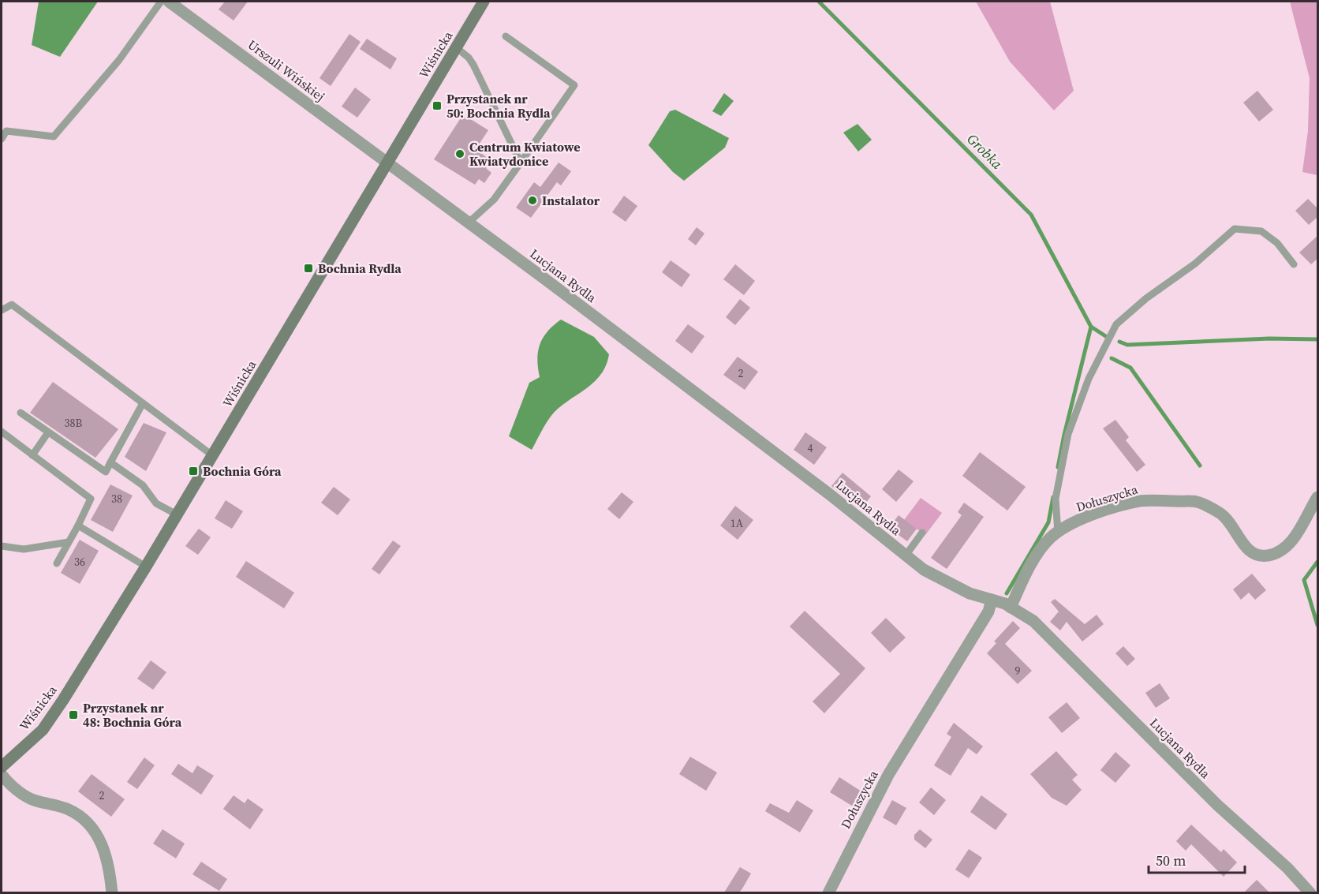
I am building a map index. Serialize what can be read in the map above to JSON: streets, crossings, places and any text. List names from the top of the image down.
{
  "streets": {
    "main road": ["Wiśnicka"],
    "street": ["Urszuli Wińskiej", "Lucjana Rydla", "Dołuszycka"]
  },
  "crossings": [
    ["Wiśnicka", "Urszuli Wińskiej"],
    ["Wiśnicka", "Lucjana Rydla"],
    ["Urszuli Wińskiej", "Lucjana Rydla"],
    ["Lucjana Rydla", "Dołuszycka"]
  ],
  "water": ["Grobka"],
  "places": {
    "transit": [
      "Przystanek nr 50: Bochnia Rydla",
      "Bochnia Rydla",
      "Bochnia Góra",
      "Przystanek nr 48: Bochnia Góra"
    ],
    "other": ["Centrum Kwiatowe Kwiatydonice", "Instalator"]
  },
  "house_numbers": [
    "2",
    "38B",
    "4",
    "38",
    "1A",
    "36",
    "9",
    "2"
  ],
  "scale_bar": "50 m"
}
